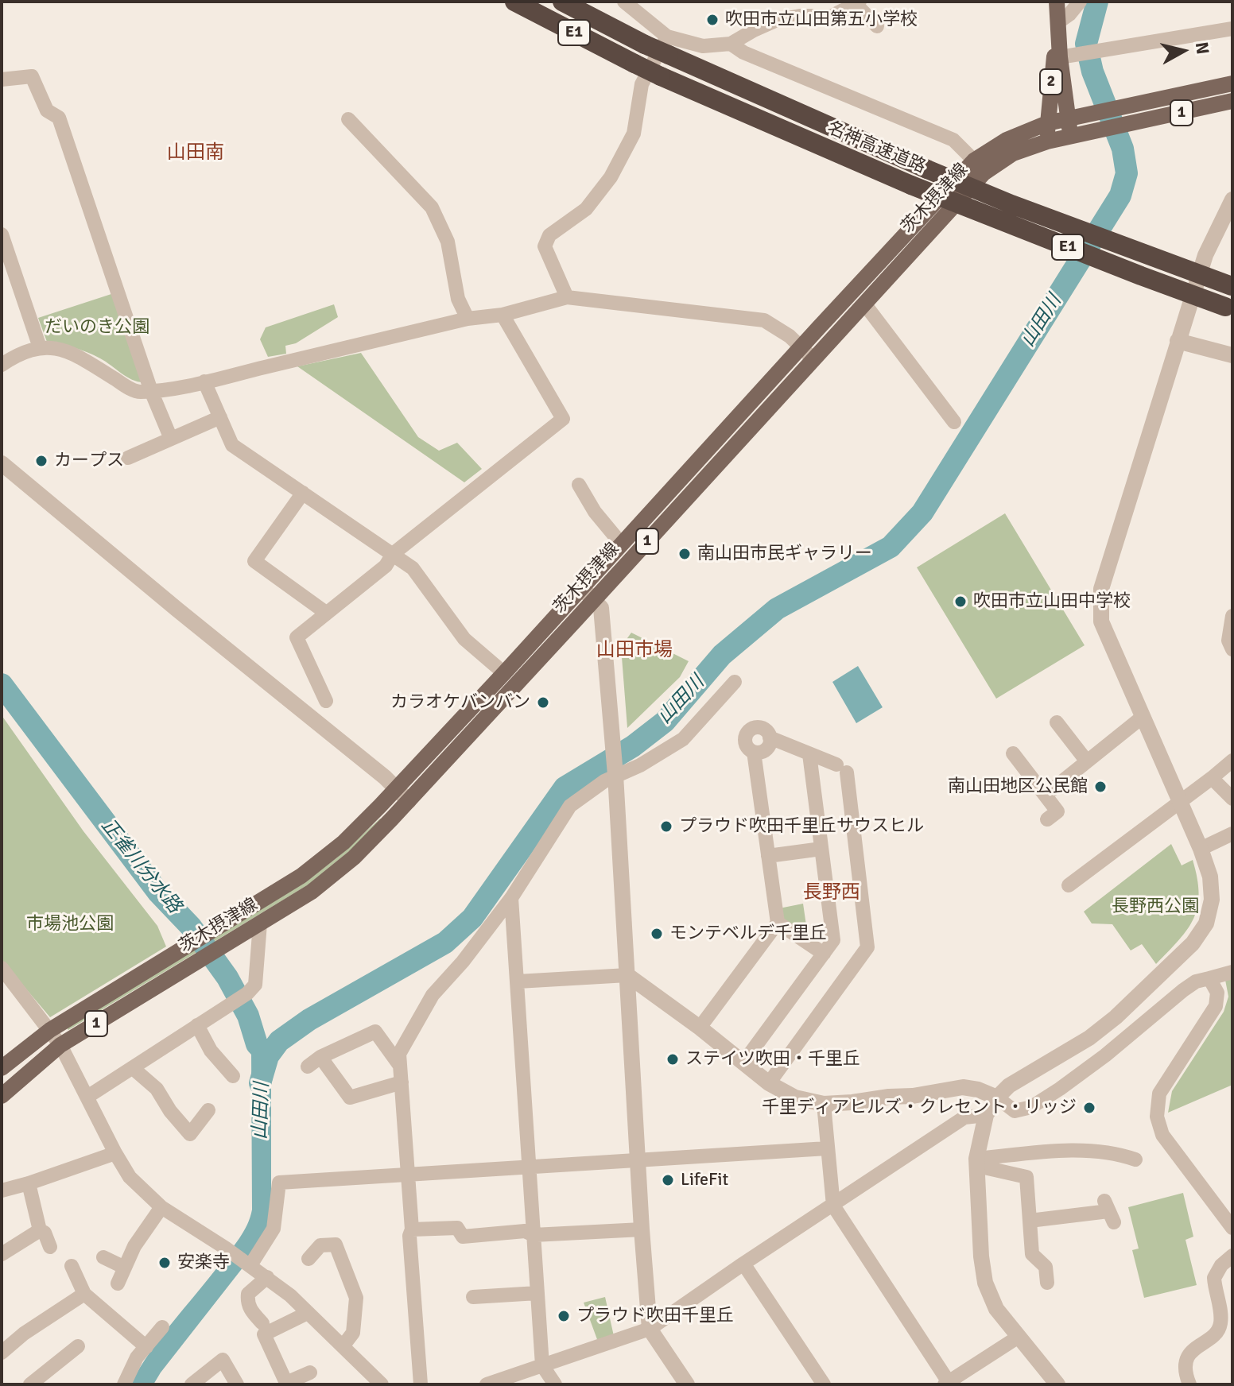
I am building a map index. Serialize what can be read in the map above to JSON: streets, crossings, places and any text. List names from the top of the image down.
{
  "streets": {
    "highway": ["E1", "名神高速道路"],
    "main road": ["2", "1", "茨木摂津線"]
  },
  "crossings": [
    ["2", "茨木摂津線"]
  ],
  "districts": ["山田南", "山田市場", "長野西"],
  "water": ["山田川", "正雀川分水路"],
  "parks": ["だいのき公園", "長野西公園", "市場池公園"],
  "places": [
    "吹田市立山田第五小学校",
    "カープス",
    "南山田市民ギャラリー",
    "吹田市立山田中学校",
    "カラオケバンバン",
    "南山田地区公民館",
    "プラウド吹田千里丘サウスヒル",
    "モンテベルデ千里丘",
    "ステイツ吹田・千里丘",
    "千里ディアヒルズ・クレセント・リッジ",
    "LifeFit",
    "安楽寺",
    "プラウド吹田千里丘"
  ],
  "north": "right"
}
